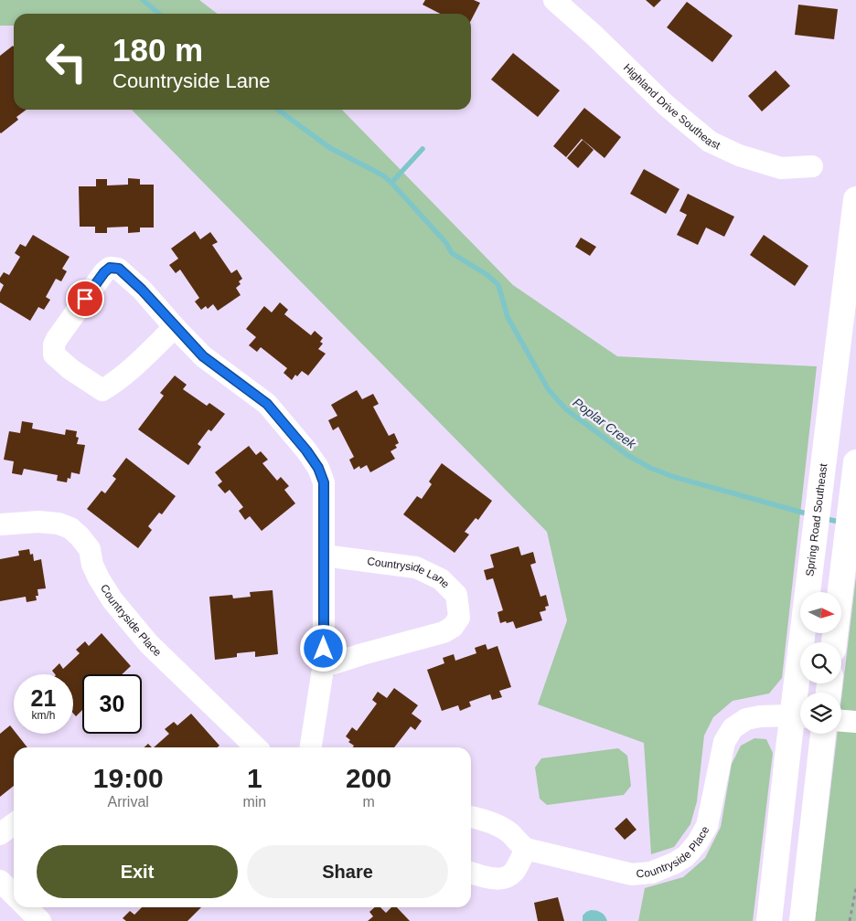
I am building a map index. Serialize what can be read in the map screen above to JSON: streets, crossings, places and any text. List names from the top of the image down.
{
  "streets": {
    "main road": ["Spring Road Southeast"],
    "street": ["Highland Drive Southeast", "Countryside Lane", "Countryside Place"]
  },
  "crossings": [
    ["Spring Road Southeast", "Countryside Place"]
  ],
  "water": ["Poplar Creek"],
  "north": "right",
  "page": {
    "turn": ["180 m", "Countryside Lane"],
    "speed": "21 km/h",
    "limit": "30",
    "eta": [
      "19:00",
      "Arrival",
      "1",
      "min",
      "200",
      "m"
    ],
    "buttons": ["Exit", "Share"]
  }
}
